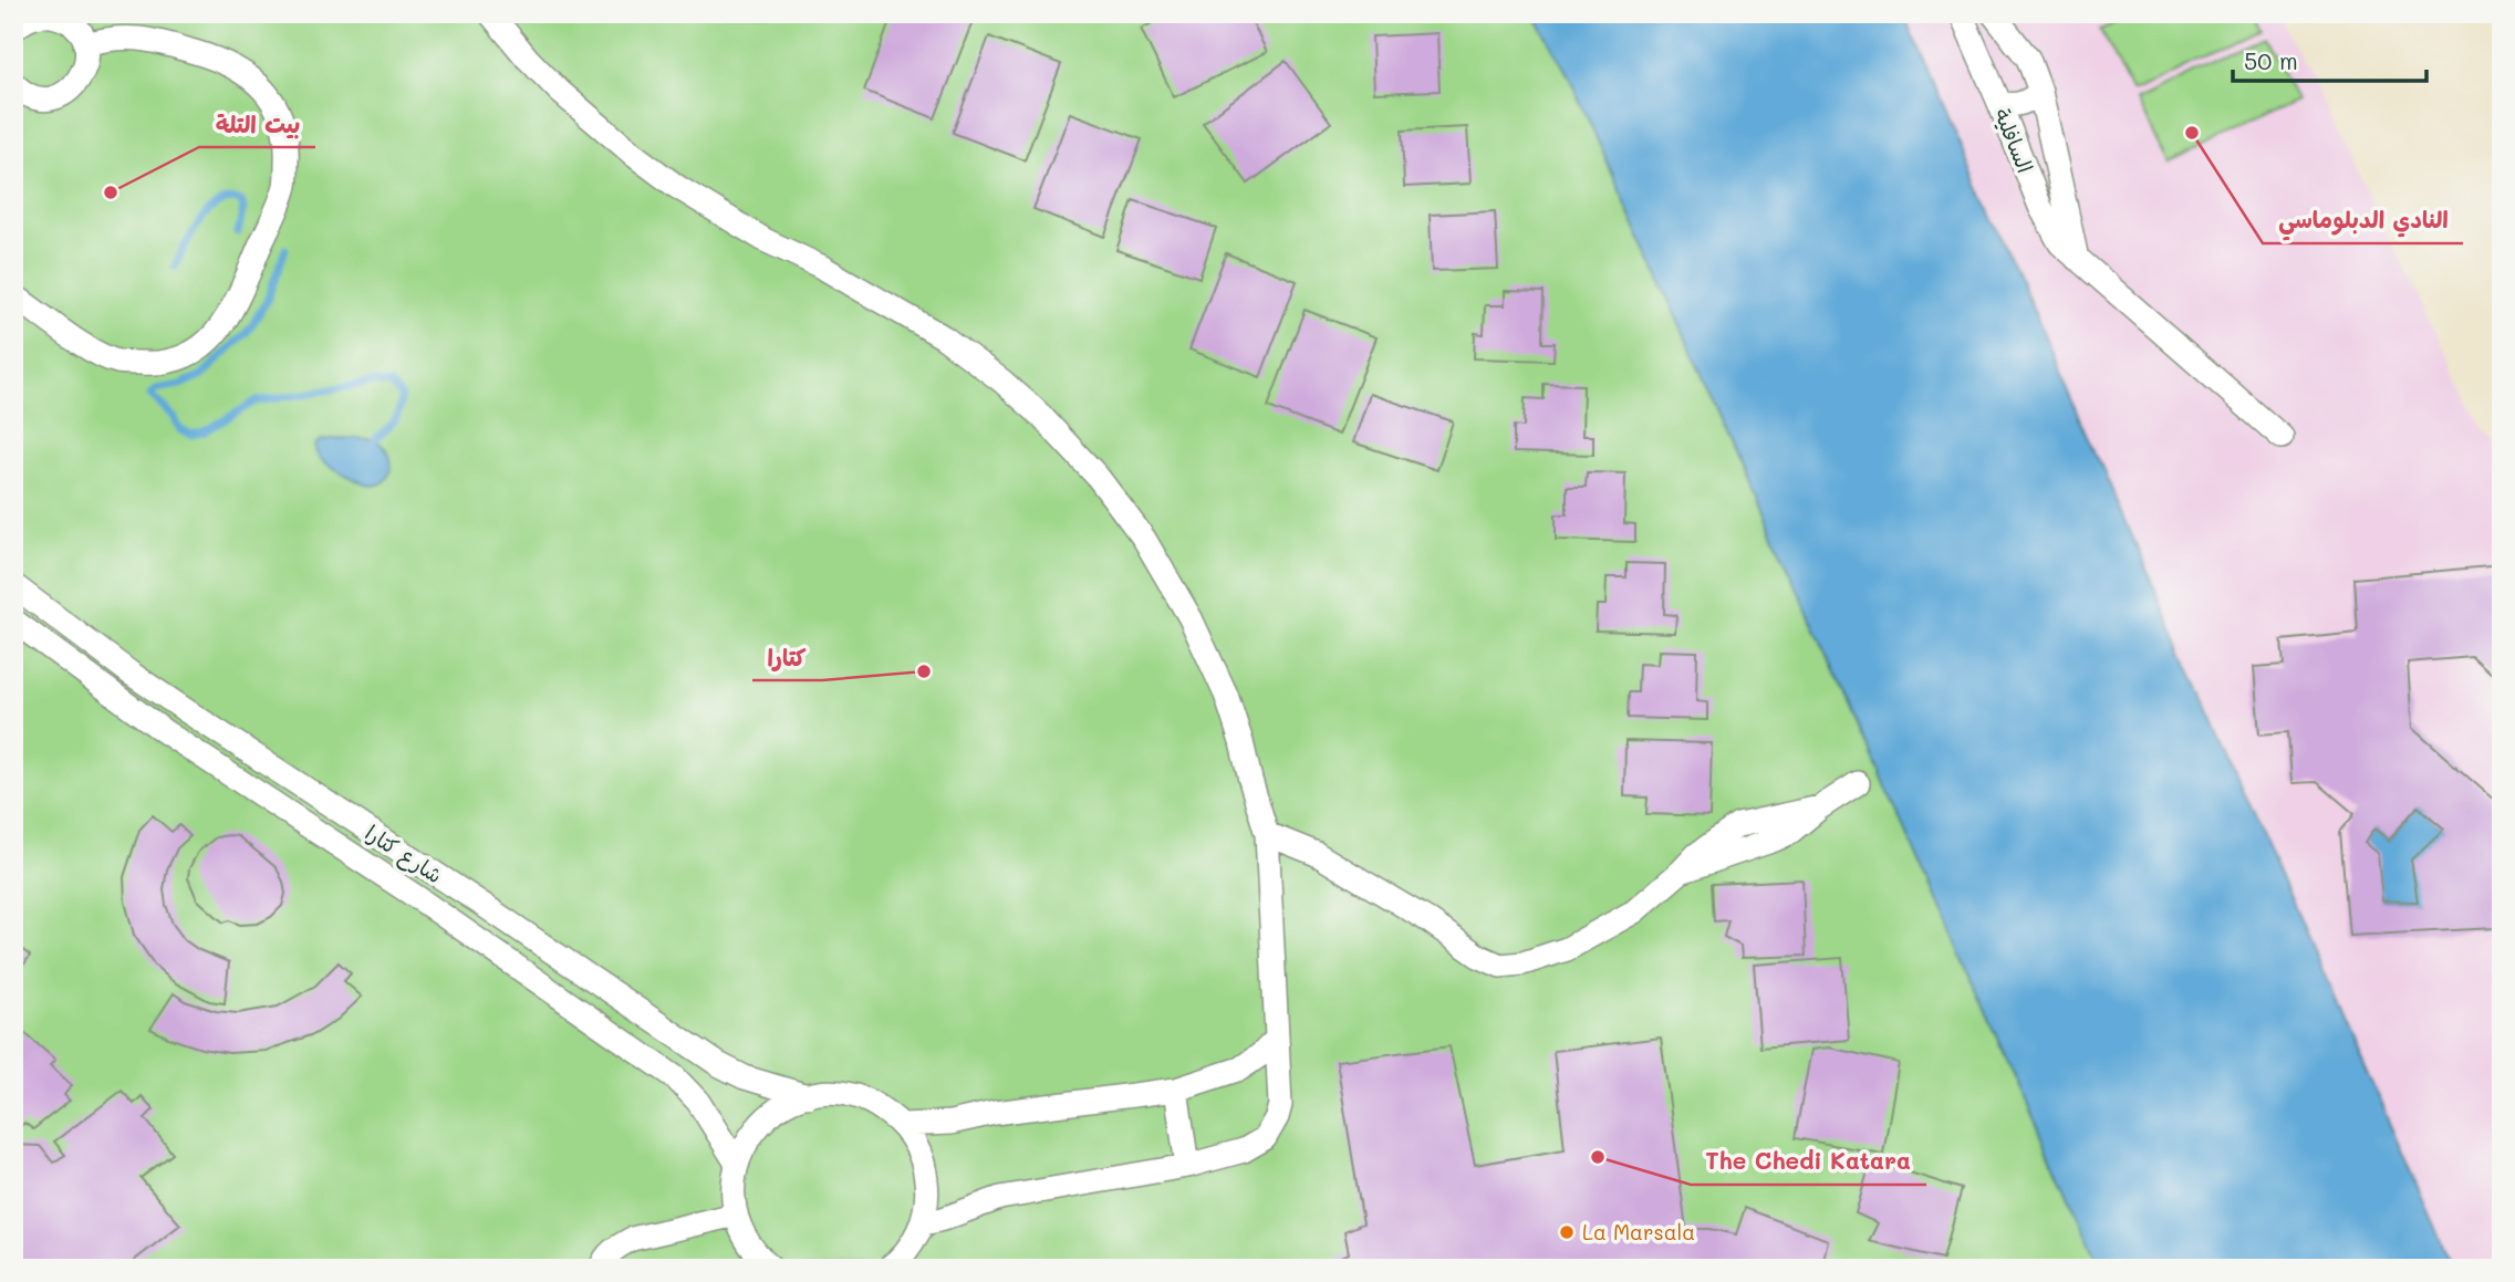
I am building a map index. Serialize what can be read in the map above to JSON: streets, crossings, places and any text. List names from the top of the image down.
{
  "streets": {
    "street": ["السافلية", "شارع كتارا"]
  },
  "places": [
    "النادي الدبلوماسي",
    "بيت التلة",
    "كتارا",
    "The Chedi Katara",
    "La Marsala"
  ],
  "scale_bar": "50 m"
}
